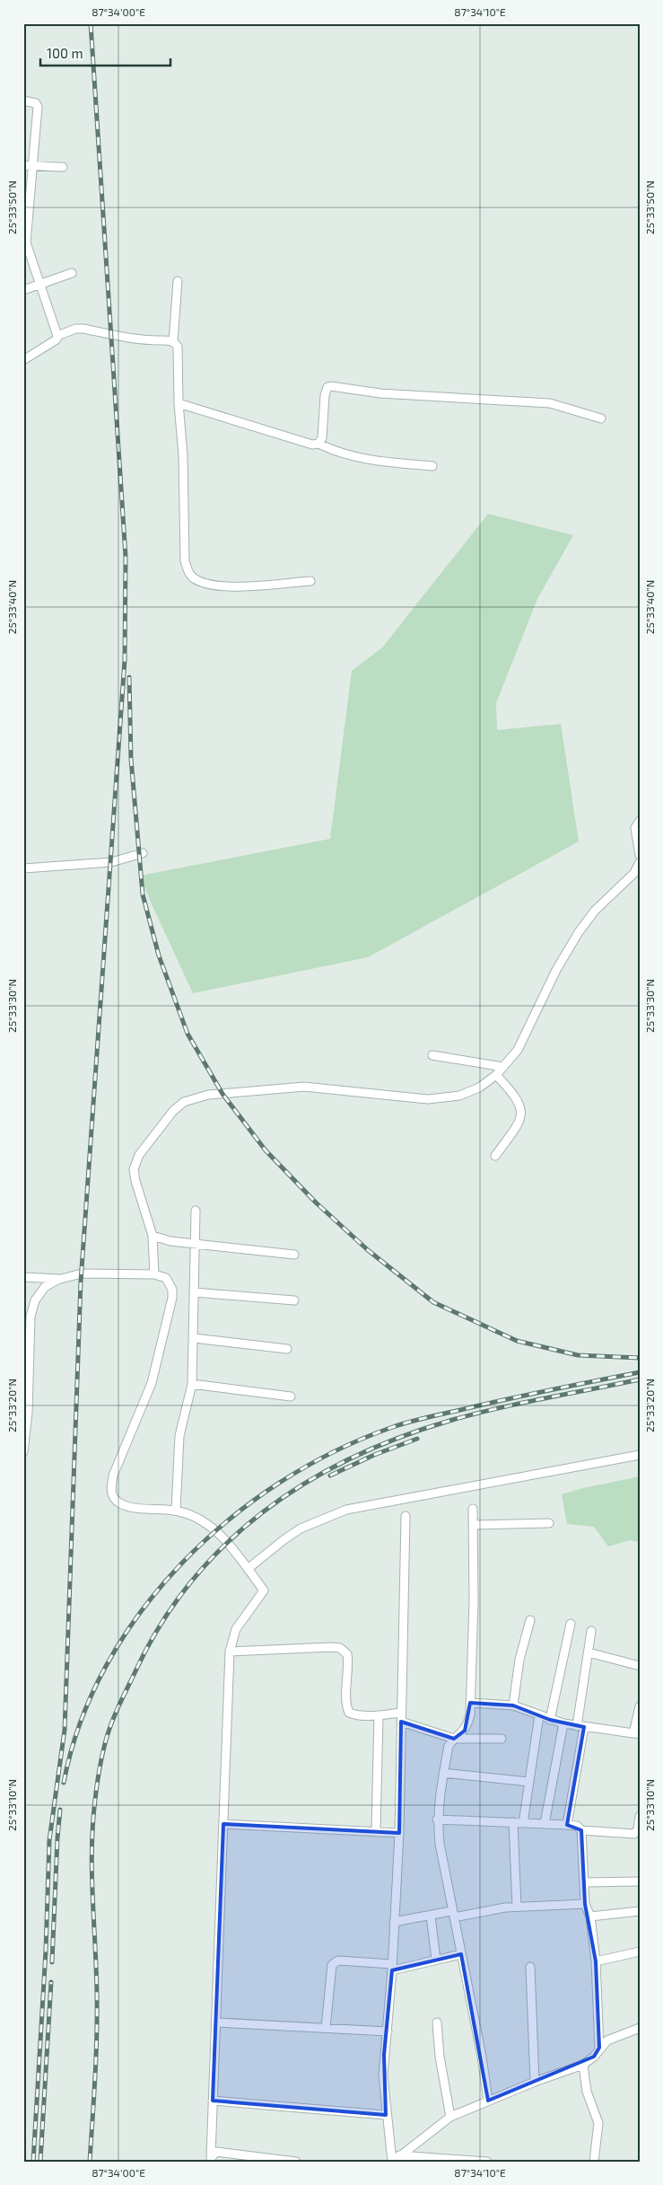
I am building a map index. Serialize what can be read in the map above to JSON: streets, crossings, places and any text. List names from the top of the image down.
{
  "scale_bar": "100 m",
  "coordinates": [
    "87°34'00\"E",
    "87°34'10\"E",
    "25°33'50\"N",
    "25°33'40\"N",
    "25°33'30\"N",
    "25°33'20\"N",
    "25°33'10\"N"
  ]
}
